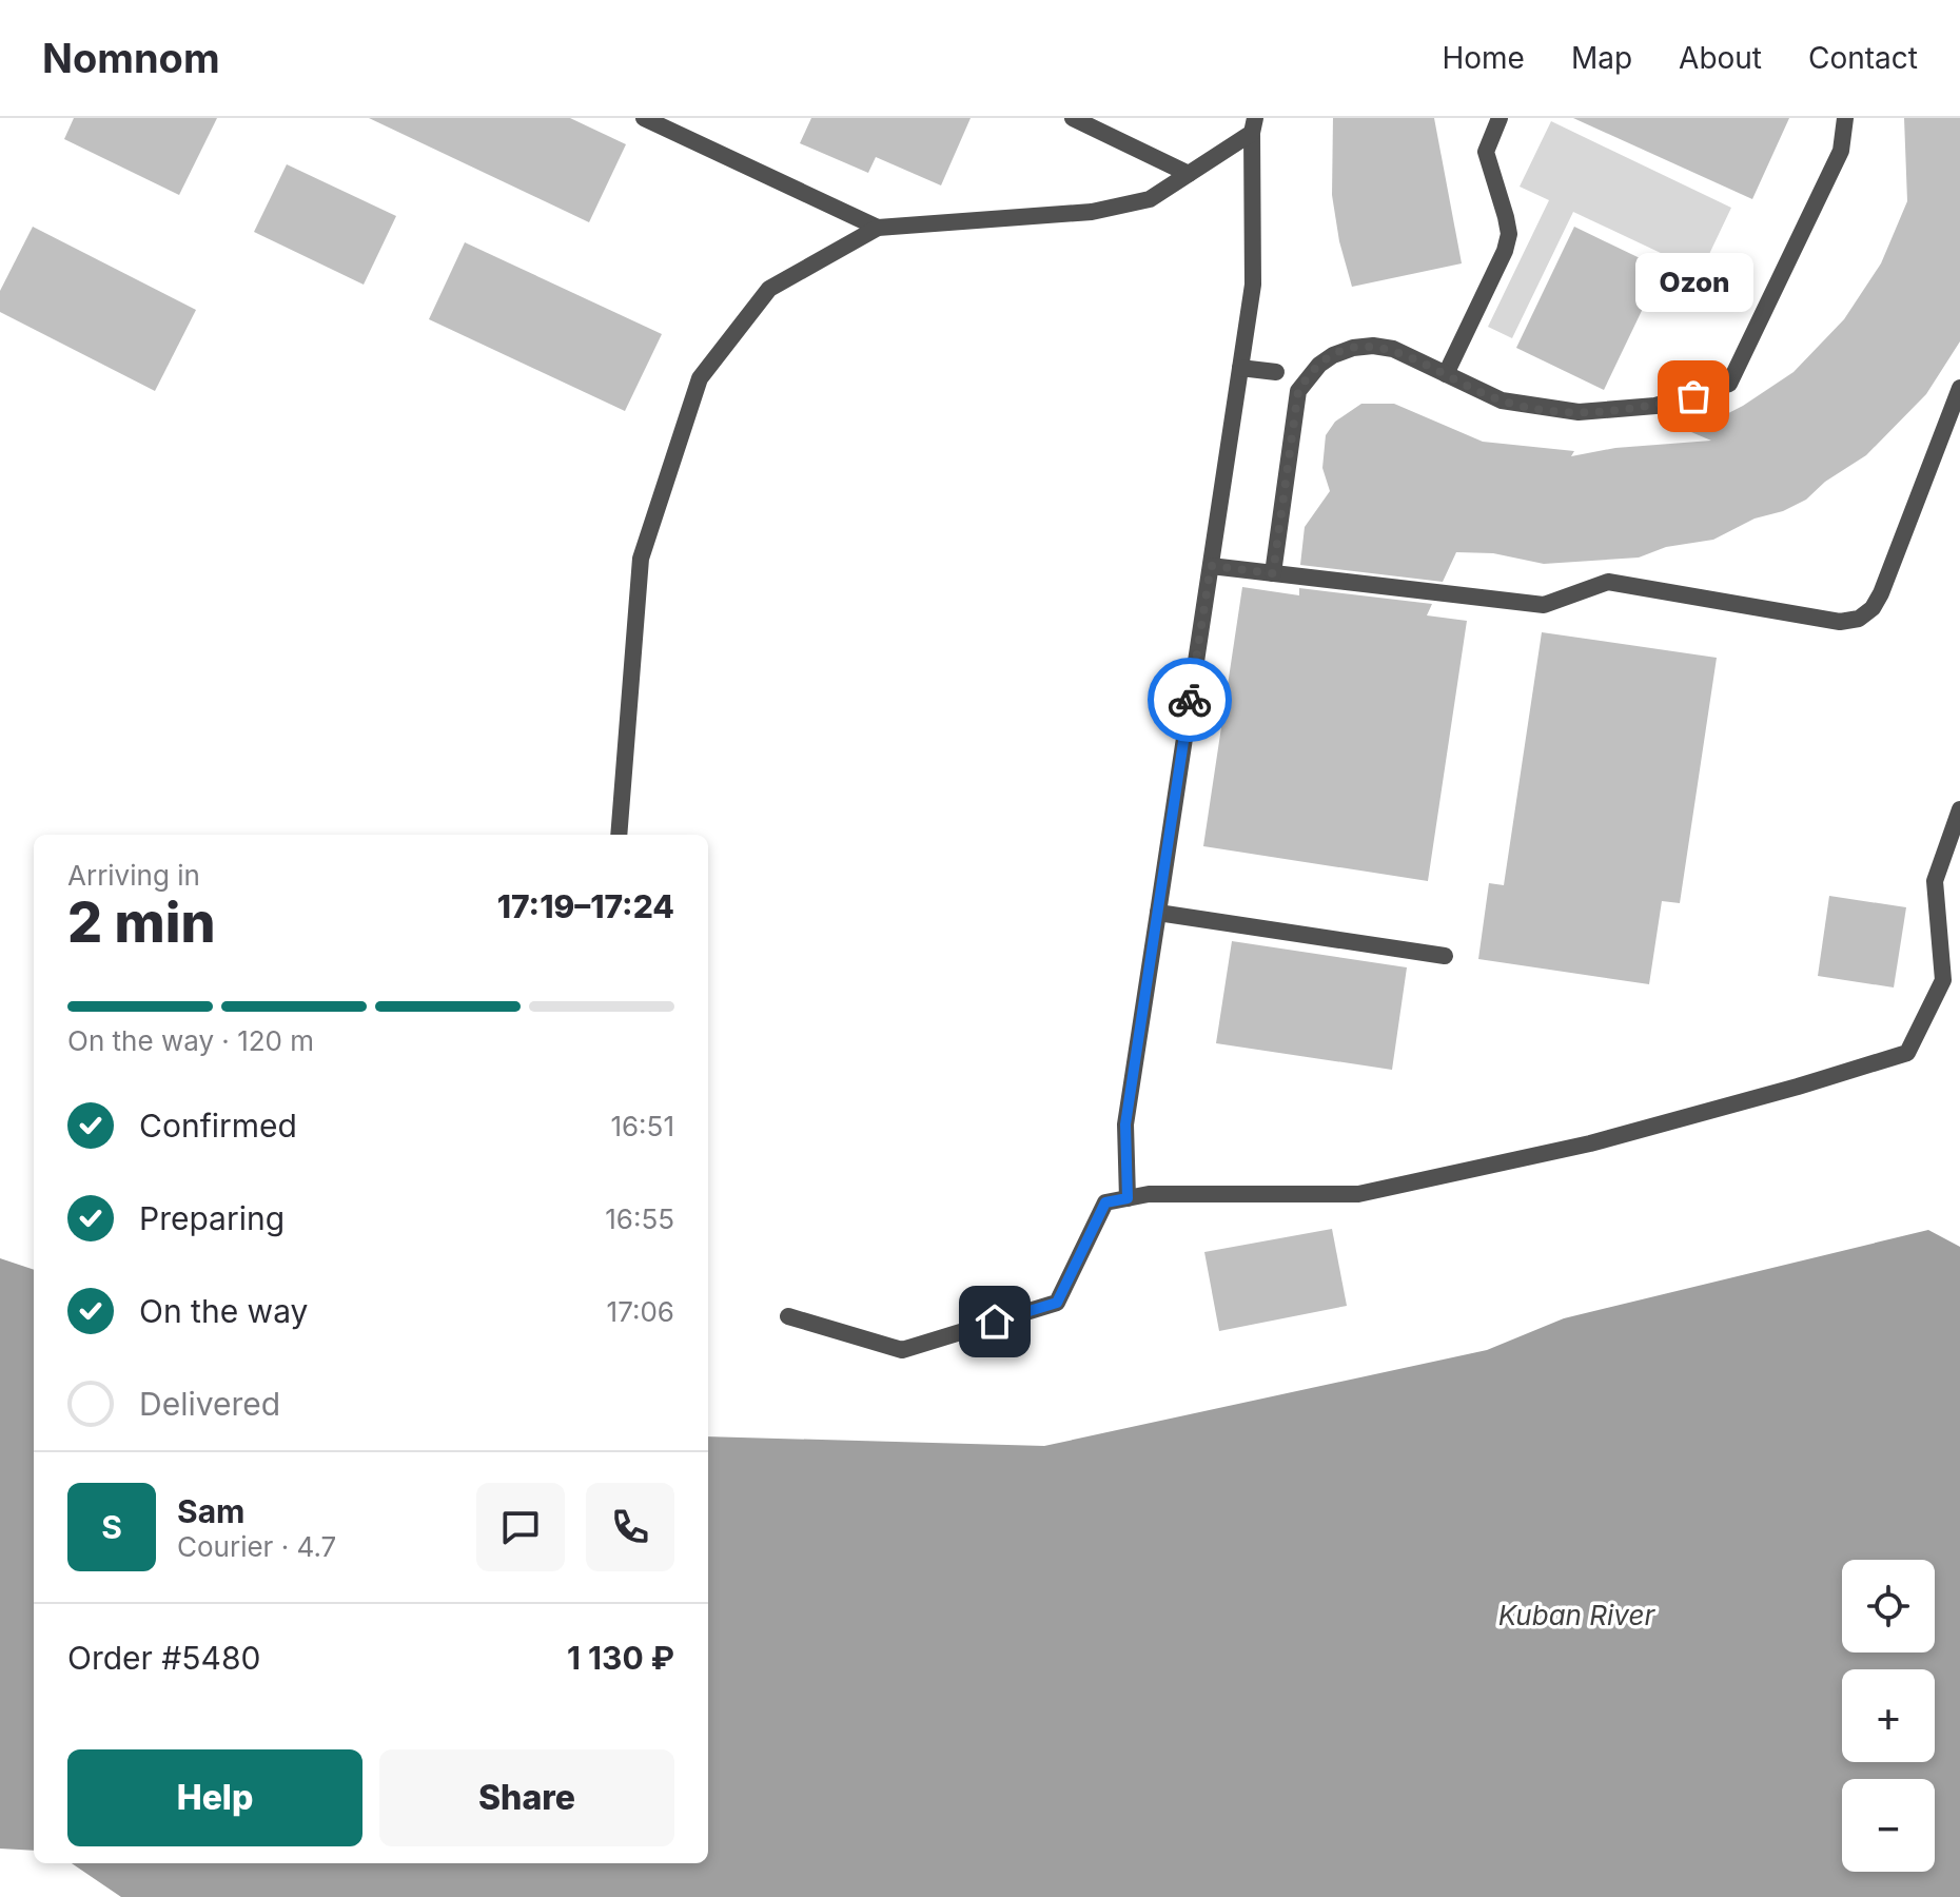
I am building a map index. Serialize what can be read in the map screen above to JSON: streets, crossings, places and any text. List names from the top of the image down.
{
  "water": ["Kuban River"],
  "places": ["Ozon"],
  "page": {
    "header": "Nomnom",
    "nav": [
      "Home",
      "Map",
      "About",
      "Contact"
    ],
    "bubble": "Ozon",
    "heading": ["2 min", "Arriving in", "17:19–17:24"],
    "panel": [
      "Sam",
      "Courier · 4.7",
      "Order #5480",
      "1 130 ₽"
    ],
    "bar": "On the way · 120 m",
    "list": [
      ["Confirmed", "16:51"],
      ["Preparing", "16:55"],
      ["On the way", "17:06"],
      "Delivered"
    ],
    "round": "S",
    "map_buttons": ["+", "−"],
    "buttons": ["Help", "Share"]
  }
}
